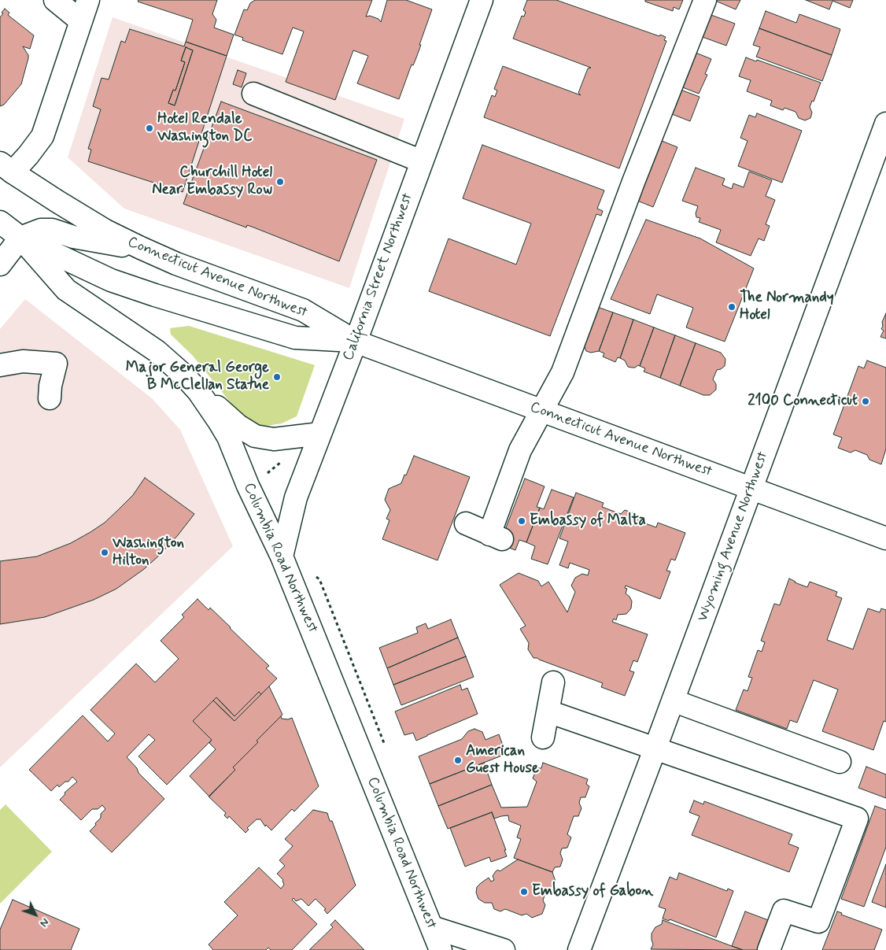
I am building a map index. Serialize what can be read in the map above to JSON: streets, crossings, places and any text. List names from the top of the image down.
{
  "streets": {
    "main road": [
      "California Street Northwest",
      "Connecticut Avenue Northwest",
      "Wyoming Avenue Northwest",
      "Columbia Road Northwest"
    ]
  },
  "crossings": [
    ["California Street Northwest", "Connecticut Avenue Northwest"],
    ["California Street Northwest", "Columbia Road Northwest"],
    ["Connecticut Avenue Northwest", "Wyoming Avenue Northwest"],
    ["Connecticut Avenue Northwest", "Columbia Road Northwest"]
  ],
  "places": [
    "Hotel Rendale Washington DC",
    "Churchill Hotel Near Embassy Row",
    "The Normandy Hotel",
    "Major General George B McClellan Statue",
    "2100 Connecticut",
    "Embassy of Malta",
    "Washington Hilton",
    "American Guest House",
    "Embassy of Gabon"
  ],
  "north": "bottom right"
}
